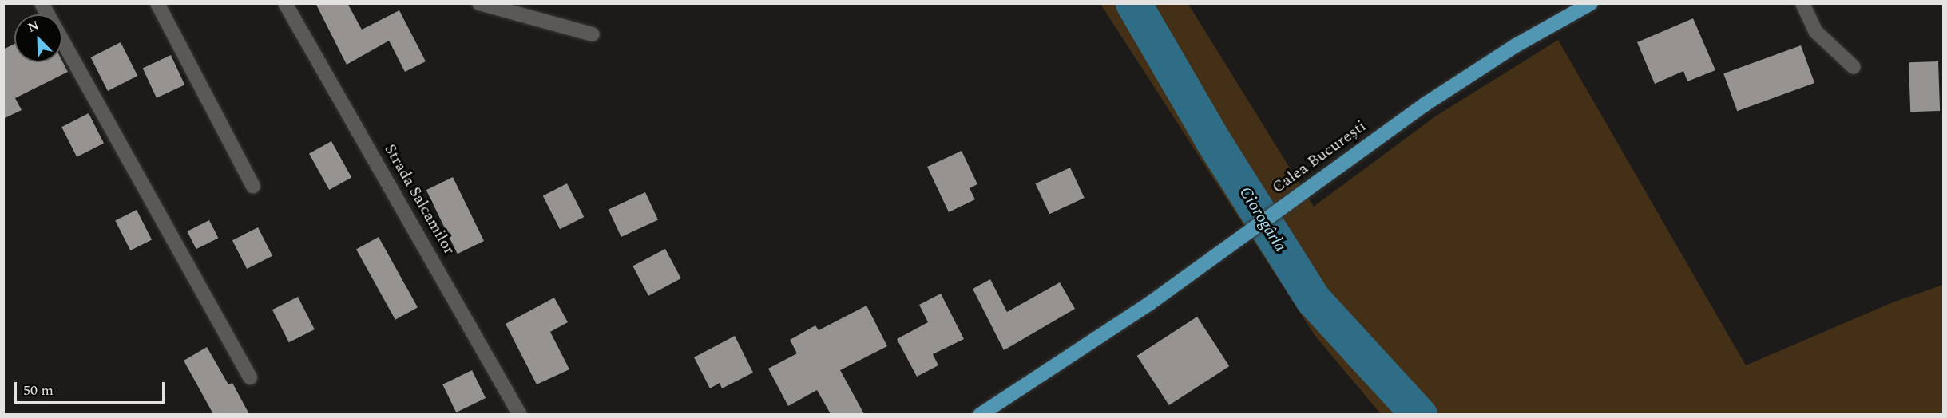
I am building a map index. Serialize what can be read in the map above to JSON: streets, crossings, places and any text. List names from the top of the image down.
{
  "streets": {
    "main road": ["Calea București"],
    "street": ["Strada Salcamilor"]
  },
  "water": ["Ciorogârla"],
  "scale_bar": "50 m",
  "north": "top left"
}
